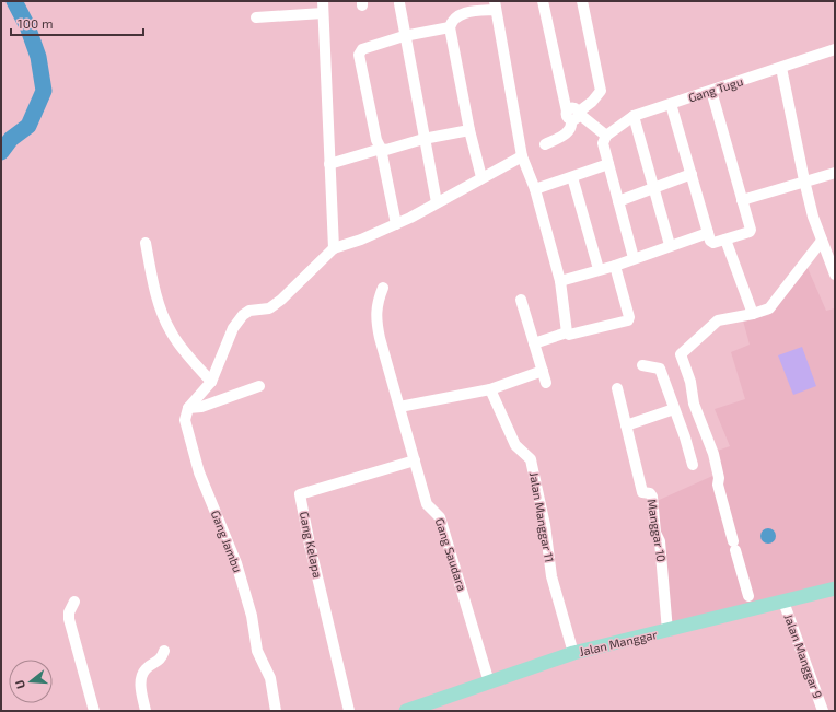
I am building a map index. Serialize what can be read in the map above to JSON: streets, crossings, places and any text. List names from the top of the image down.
{
  "streets": {
    "main road": ["Jalan Manggar"],
    "street": [
      "Gang Tugu",
      "Jalan Manggar 11",
      "Manggar 10",
      "Gang Jambu",
      "Gang Kelapa",
      "Gang Saudara",
      "Jalan Manggar 9"
    ]
  },
  "crossings": [
    ["Jalan Manggar 11", "Jalan Manggar"],
    ["Manggar 10", "Jalan Manggar"],
    ["Gang Kelapa", "Gang Saudara"],
    ["Gang Saudara", "Jalan Manggar"],
    ["Jalan Manggar", "Jalan Manggar 9"]
  ],
  "scale_bar": "100 m",
  "north": "left"
}
